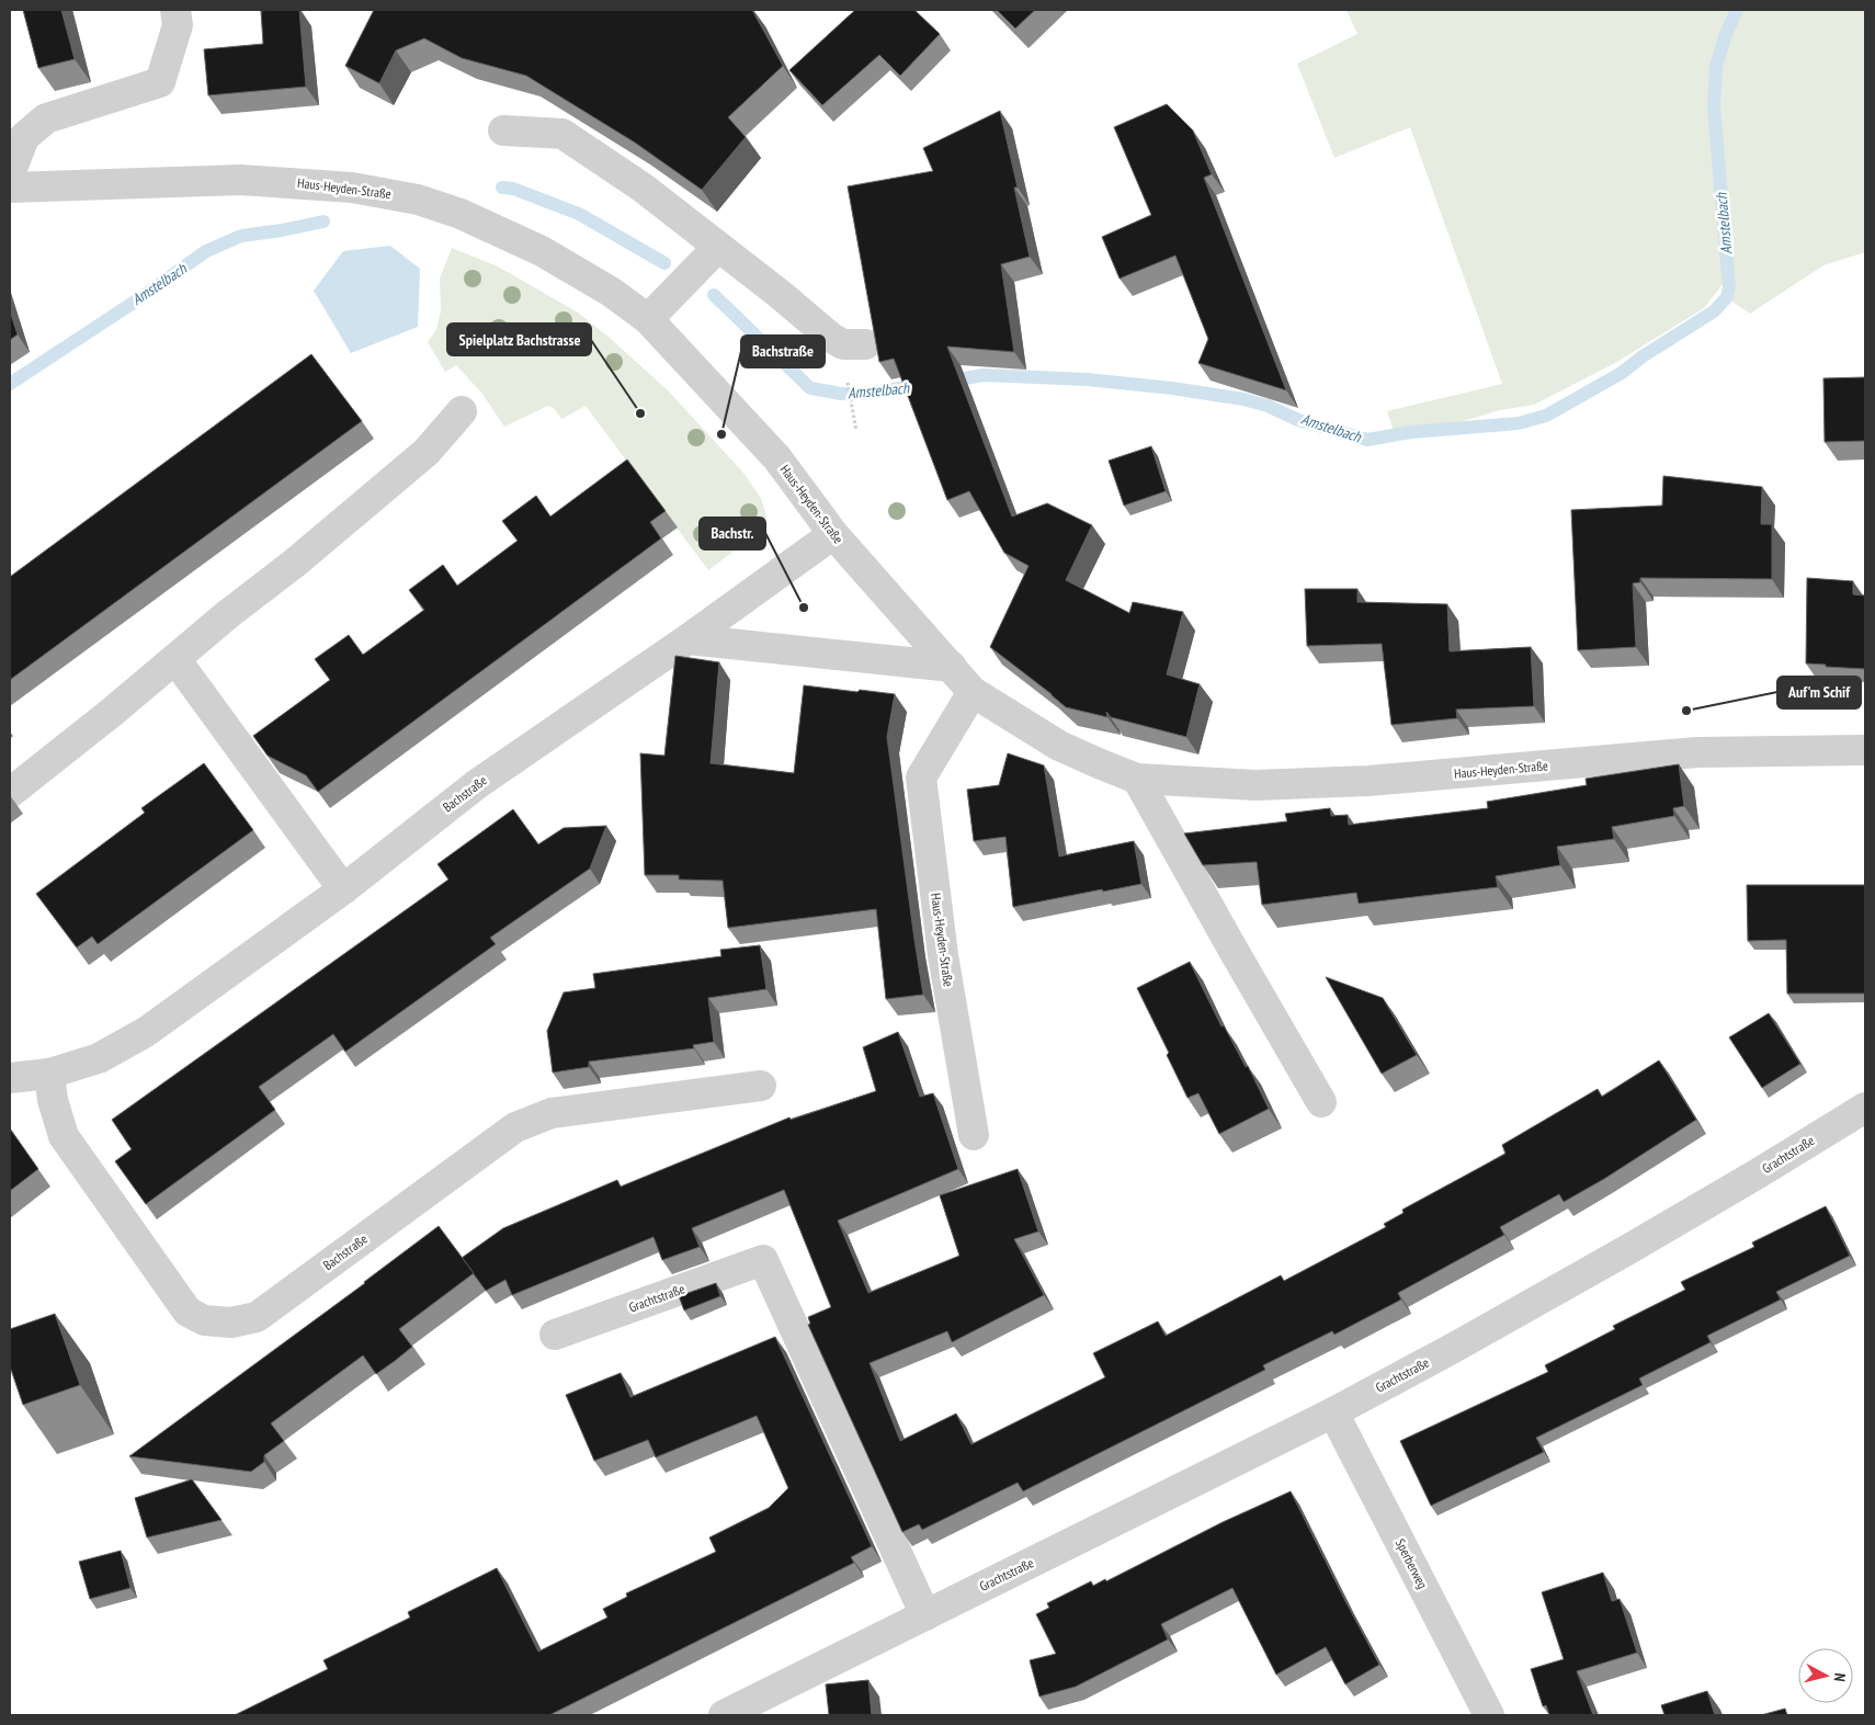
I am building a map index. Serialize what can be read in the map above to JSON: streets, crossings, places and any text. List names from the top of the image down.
{
  "streets": {
    "street": [
      "Haus-Heyden-Straße",
      "Bachstraße",
      "Grachtstraße",
      "Sperberweg"
    ]
  },
  "crossings": [
    ["Haus-Heyden-Straße", "Bachstraße"],
    ["Grachtstraße", "Sperberweg"]
  ],
  "water": ["Amstelbach"],
  "places": [
    "Spielplatz Bachstrasse",
    "Bachstraße",
    "Bachstr.",
    "Auf'm Schif"
  ],
  "north": "right"
}
